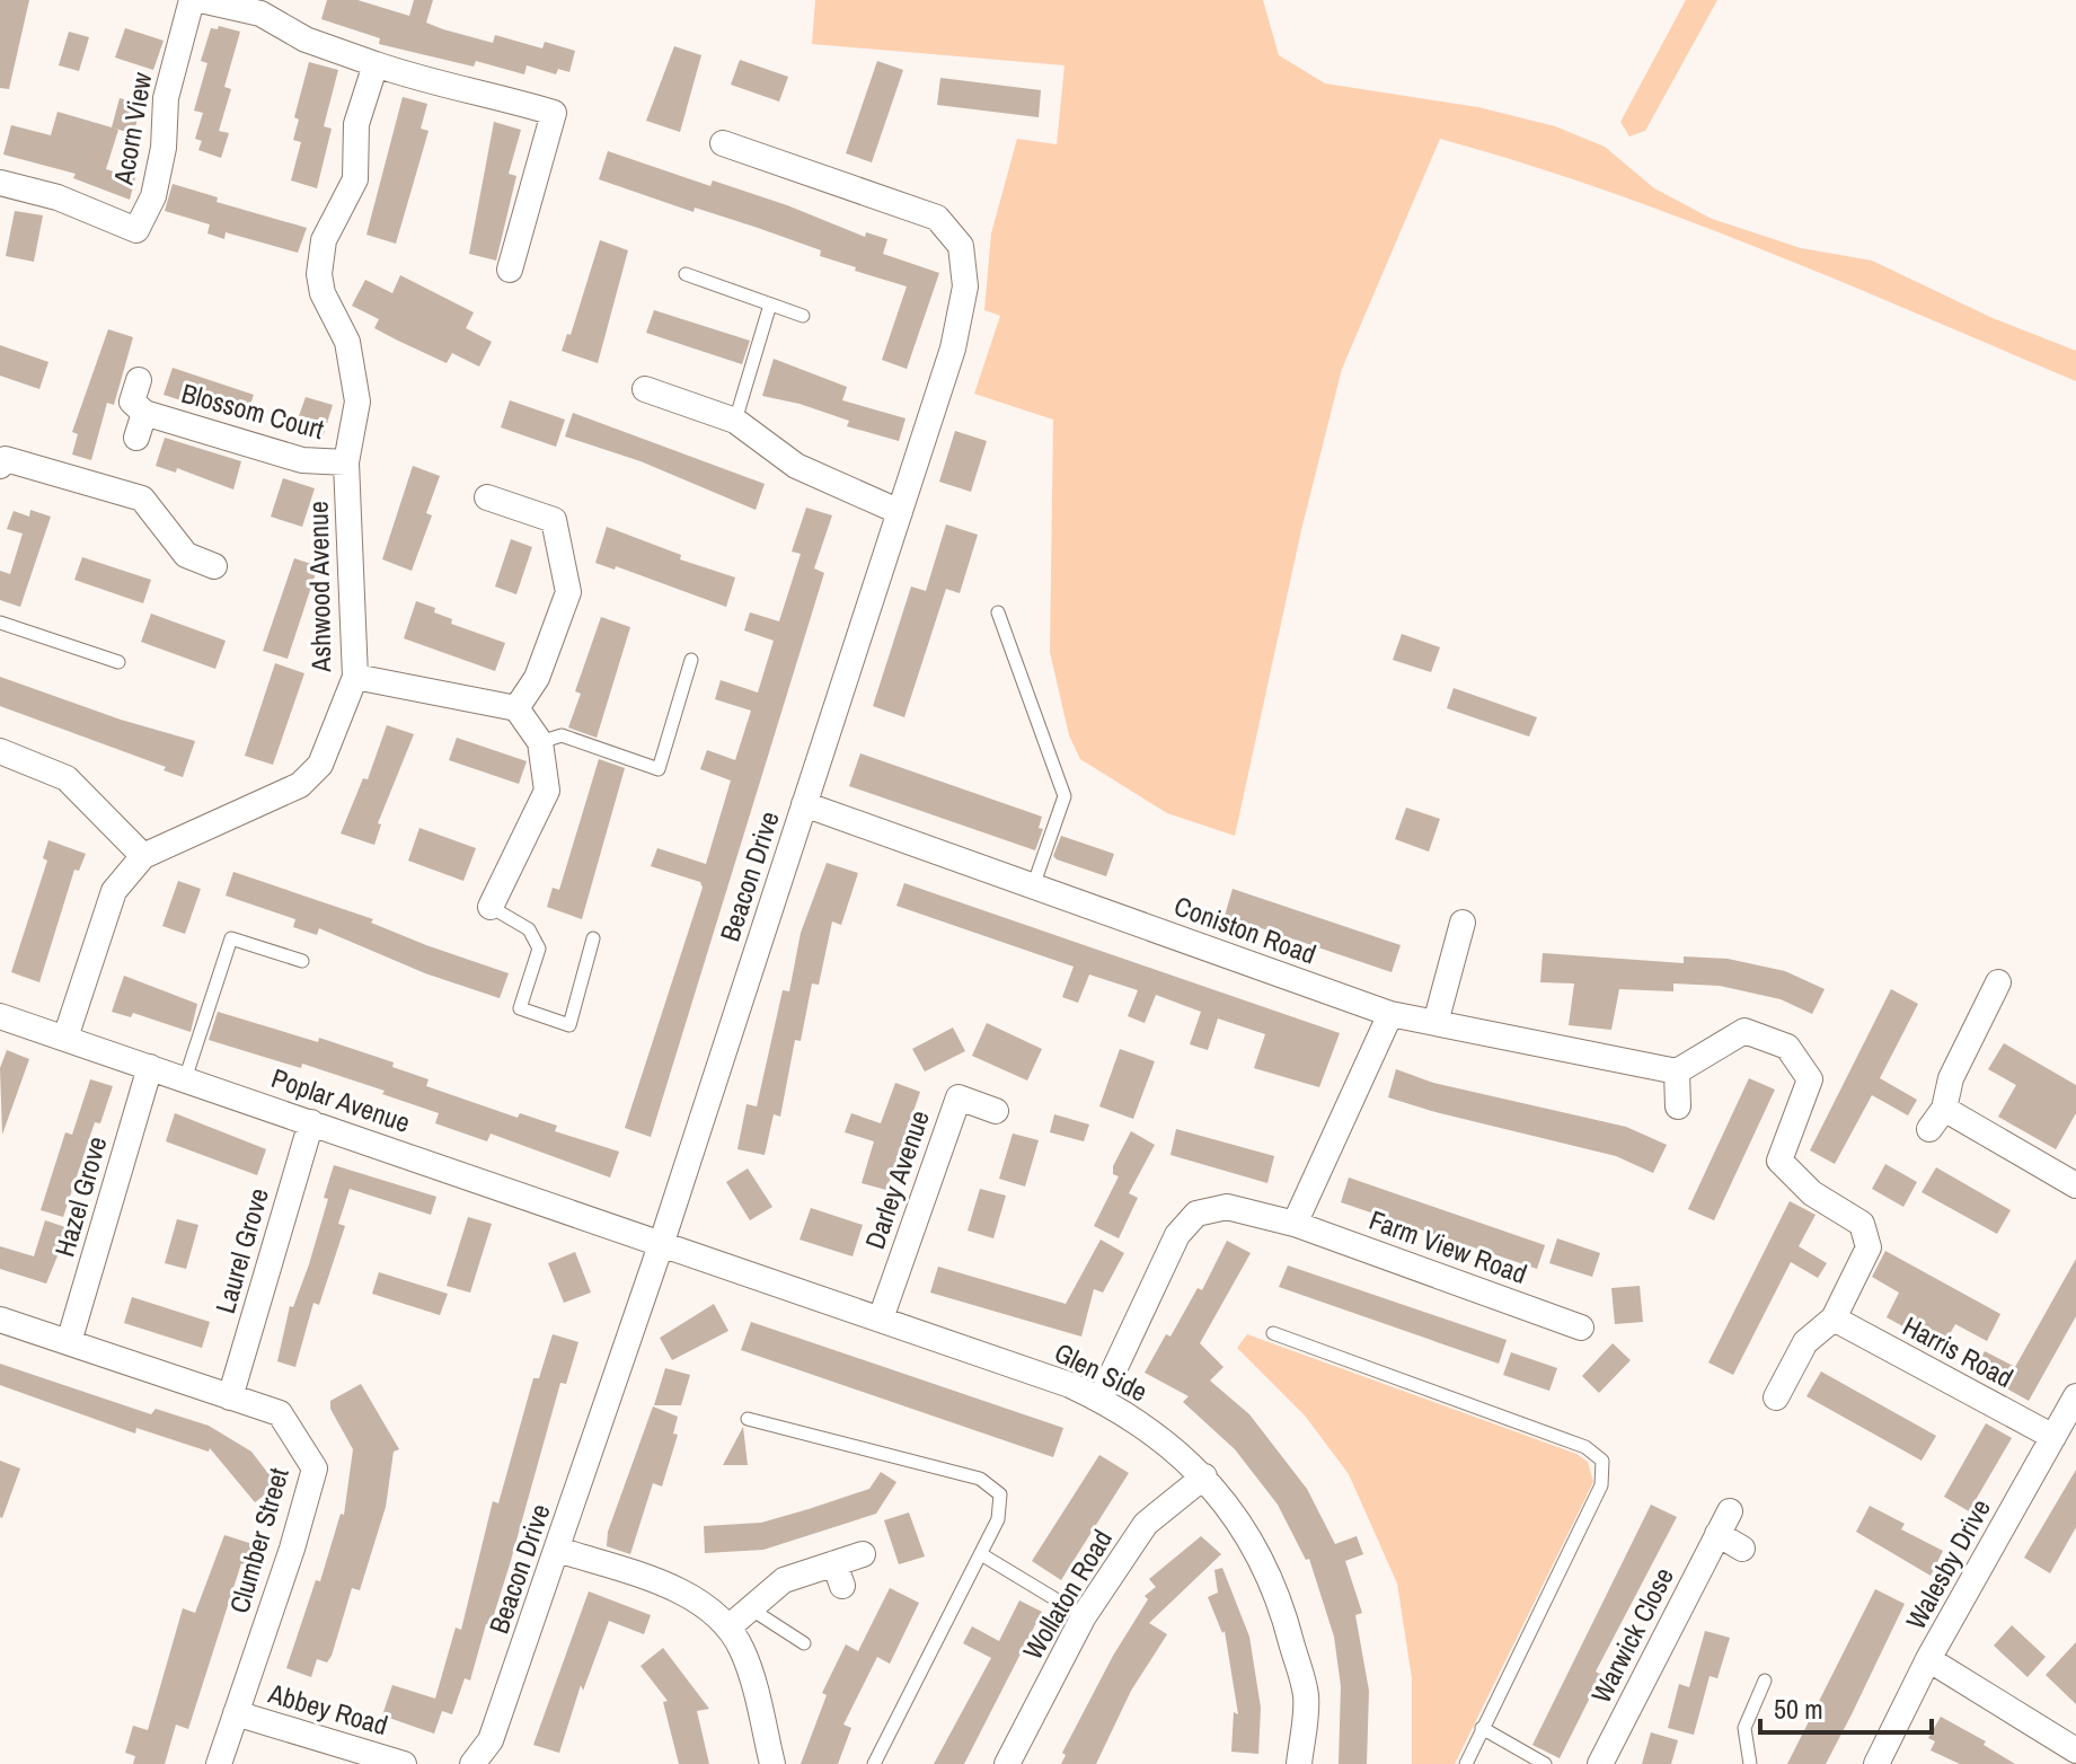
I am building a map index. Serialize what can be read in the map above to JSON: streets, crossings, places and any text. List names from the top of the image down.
{
  "streets": {
    "street": [
      "Acorn View",
      "Blossom Court",
      "Ashwood Avenue",
      "Beacon Drive",
      "Coniston Road",
      "Poplar Avenue",
      "Darley Avenue",
      "Hazel Grove",
      "Farm View Road",
      "Laurel Grove",
      "Harris Road",
      "Glen Side",
      "Clumber Street",
      "Walesby Drive",
      "Wollaton Road",
      "Warwick Close",
      "Abbey Road"
    ]
  },
  "crossings": [
    ["Blossom Court", "Ashwood Avenue"],
    ["Ashwood Avenue", "Poplar Avenue"],
    ["Beacon Drive", "Coniston Road"],
    ["Beacon Drive", "Poplar Avenue"],
    ["Beacon Drive", "Glen Side"],
    ["Poplar Avenue", "Hazel Grove"],
    ["Poplar Avenue", "Laurel Grove"],
    ["Poplar Avenue", "Glen Side"],
    ["Darley Avenue", "Glen Side"],
    ["Hazel Grove", "Clumber Street"],
    ["Farm View Road", "Glen Side"],
    ["Laurel Grove", "Clumber Street"],
    ["Harris Road", "Walesby Drive"],
    ["Glen Side", "Wollaton Road"],
    ["Clumber Street", "Abbey Road"]
  ],
  "scale_bar": "50 m"
}
